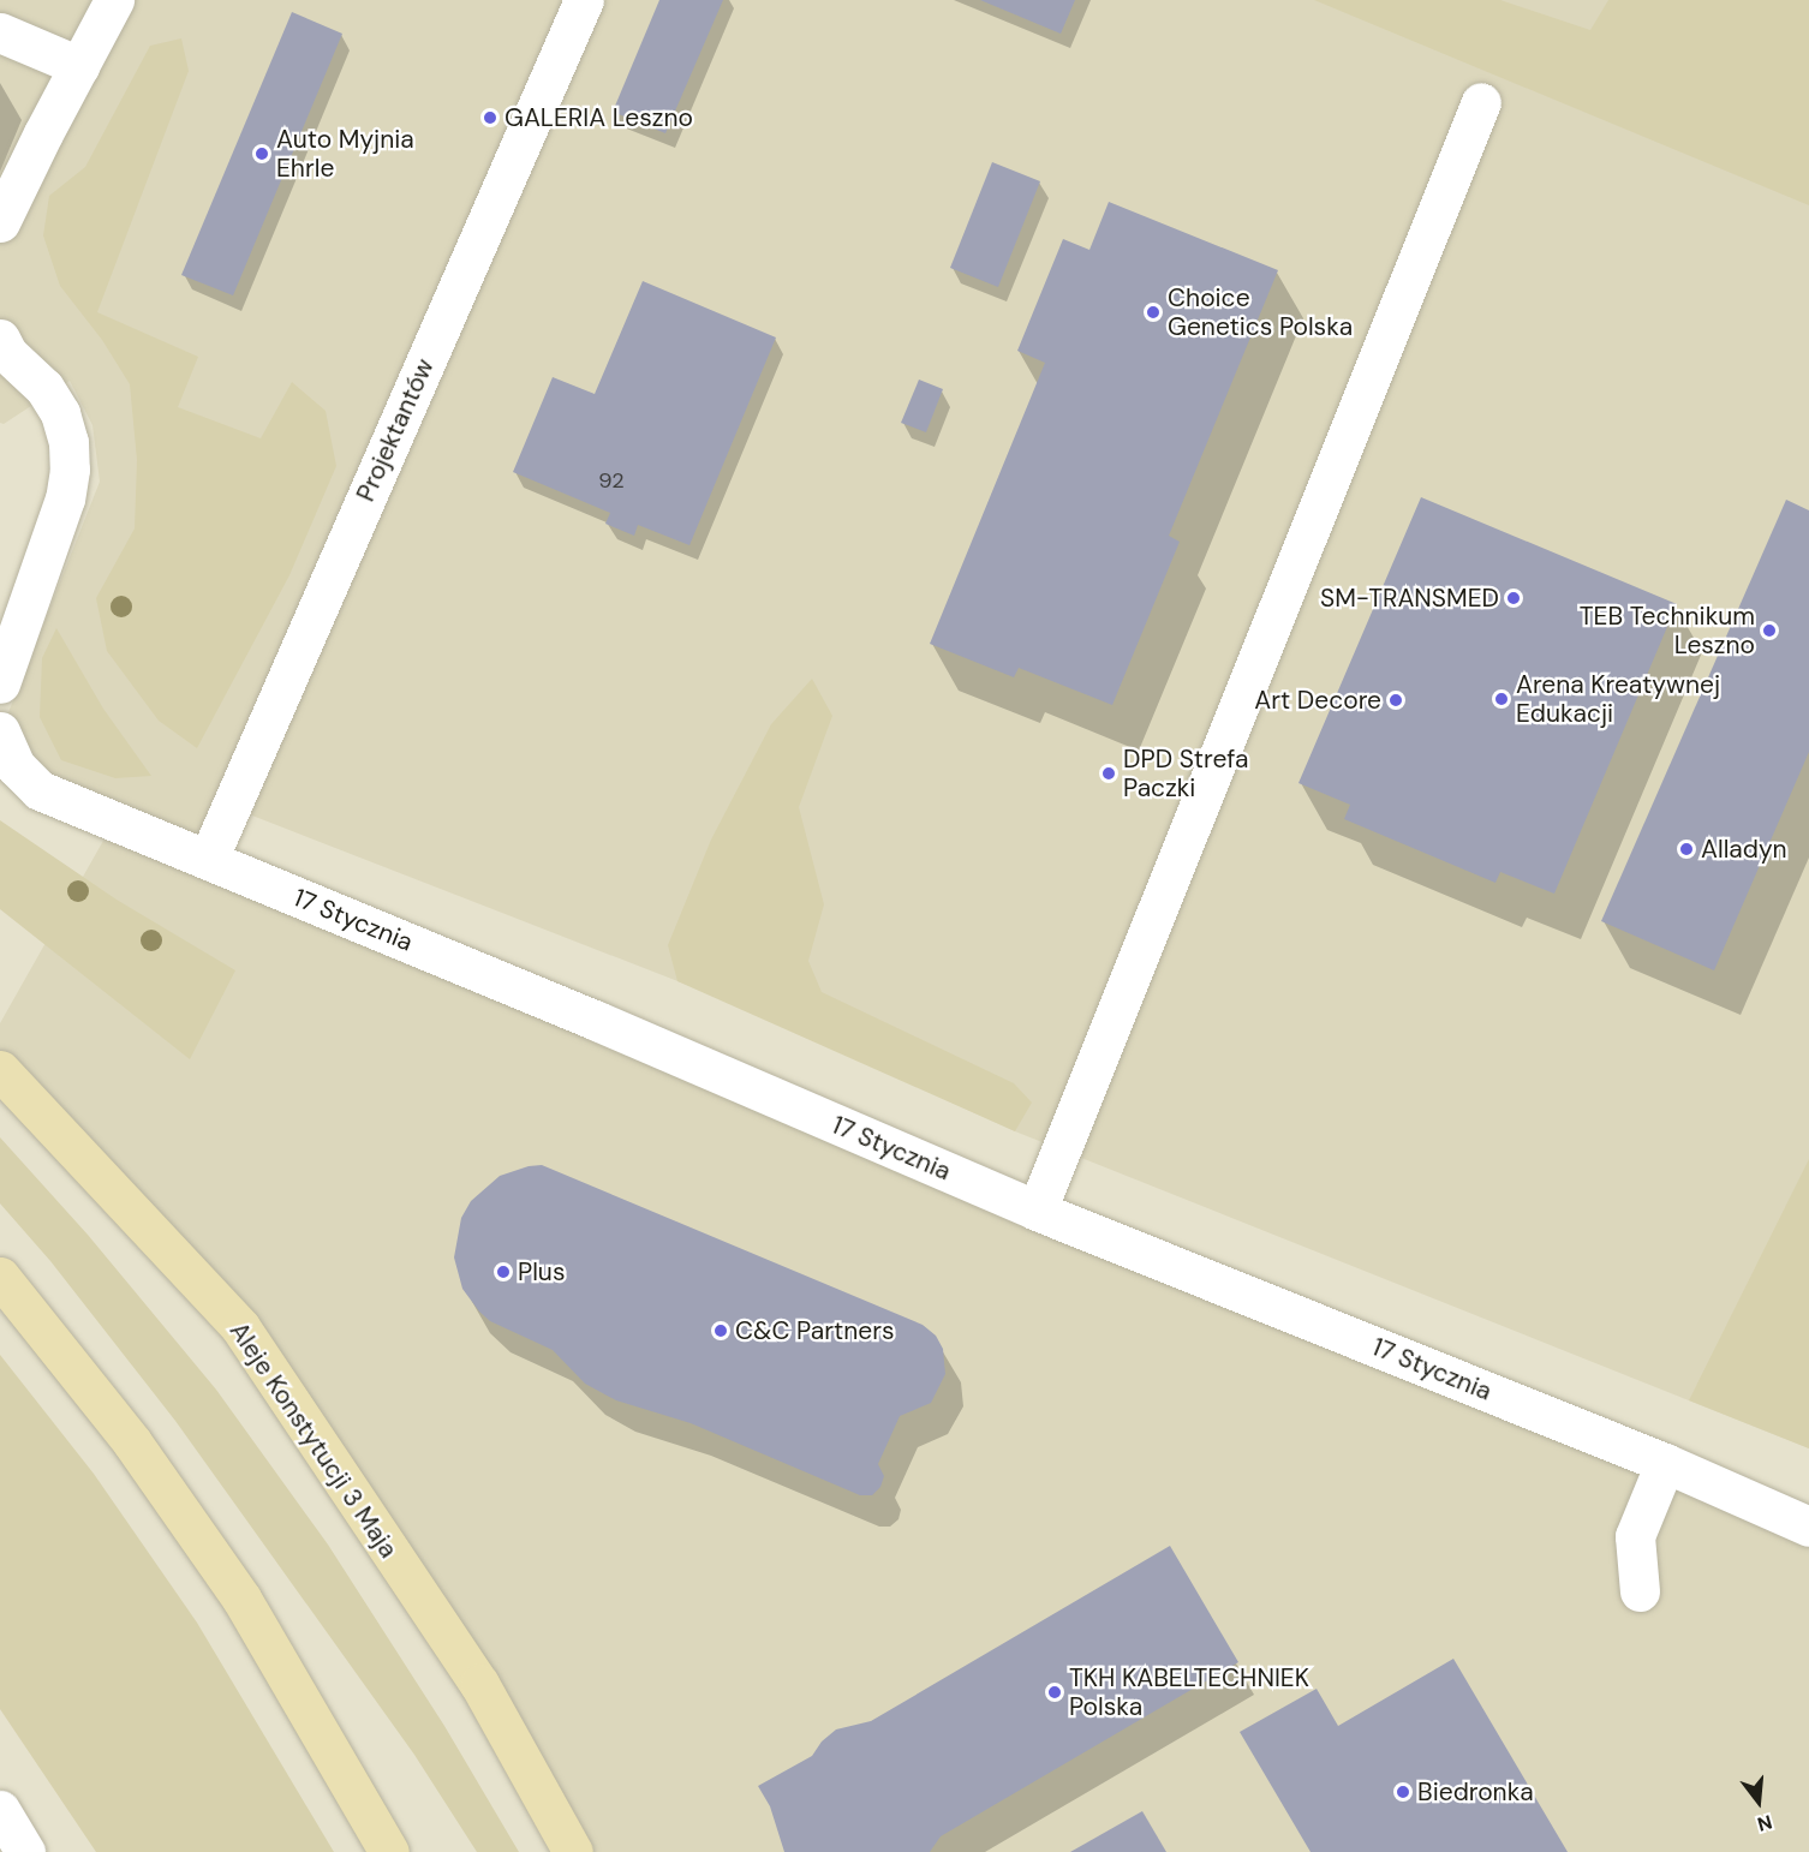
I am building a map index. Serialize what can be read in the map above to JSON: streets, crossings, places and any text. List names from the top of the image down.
{
  "streets": {
    "main road": ["Aleje Konstytucji 3 Maja"],
    "street": ["Projektantów", "17 Stycznia"]
  },
  "crossings": [
    ["Projektantów", "17 Stycznia"]
  ],
  "places": [
    "GALERIA Leszno",
    "Auto Myjnia Ehrle",
    "Choice Genetics Polska",
    "SM-TRANSMED",
    "TEB Technikum Leszno",
    "Arena Kreatywnej Edukacji",
    "Art Decore",
    "DPD Strefa Paczki",
    "Alladyn",
    "Plus",
    "C&C Partners",
    "TKH KABELTECHNIEK Polska",
    "Biedronka"
  ],
  "house_numbers": ["92"],
  "north": "bottom"
}
